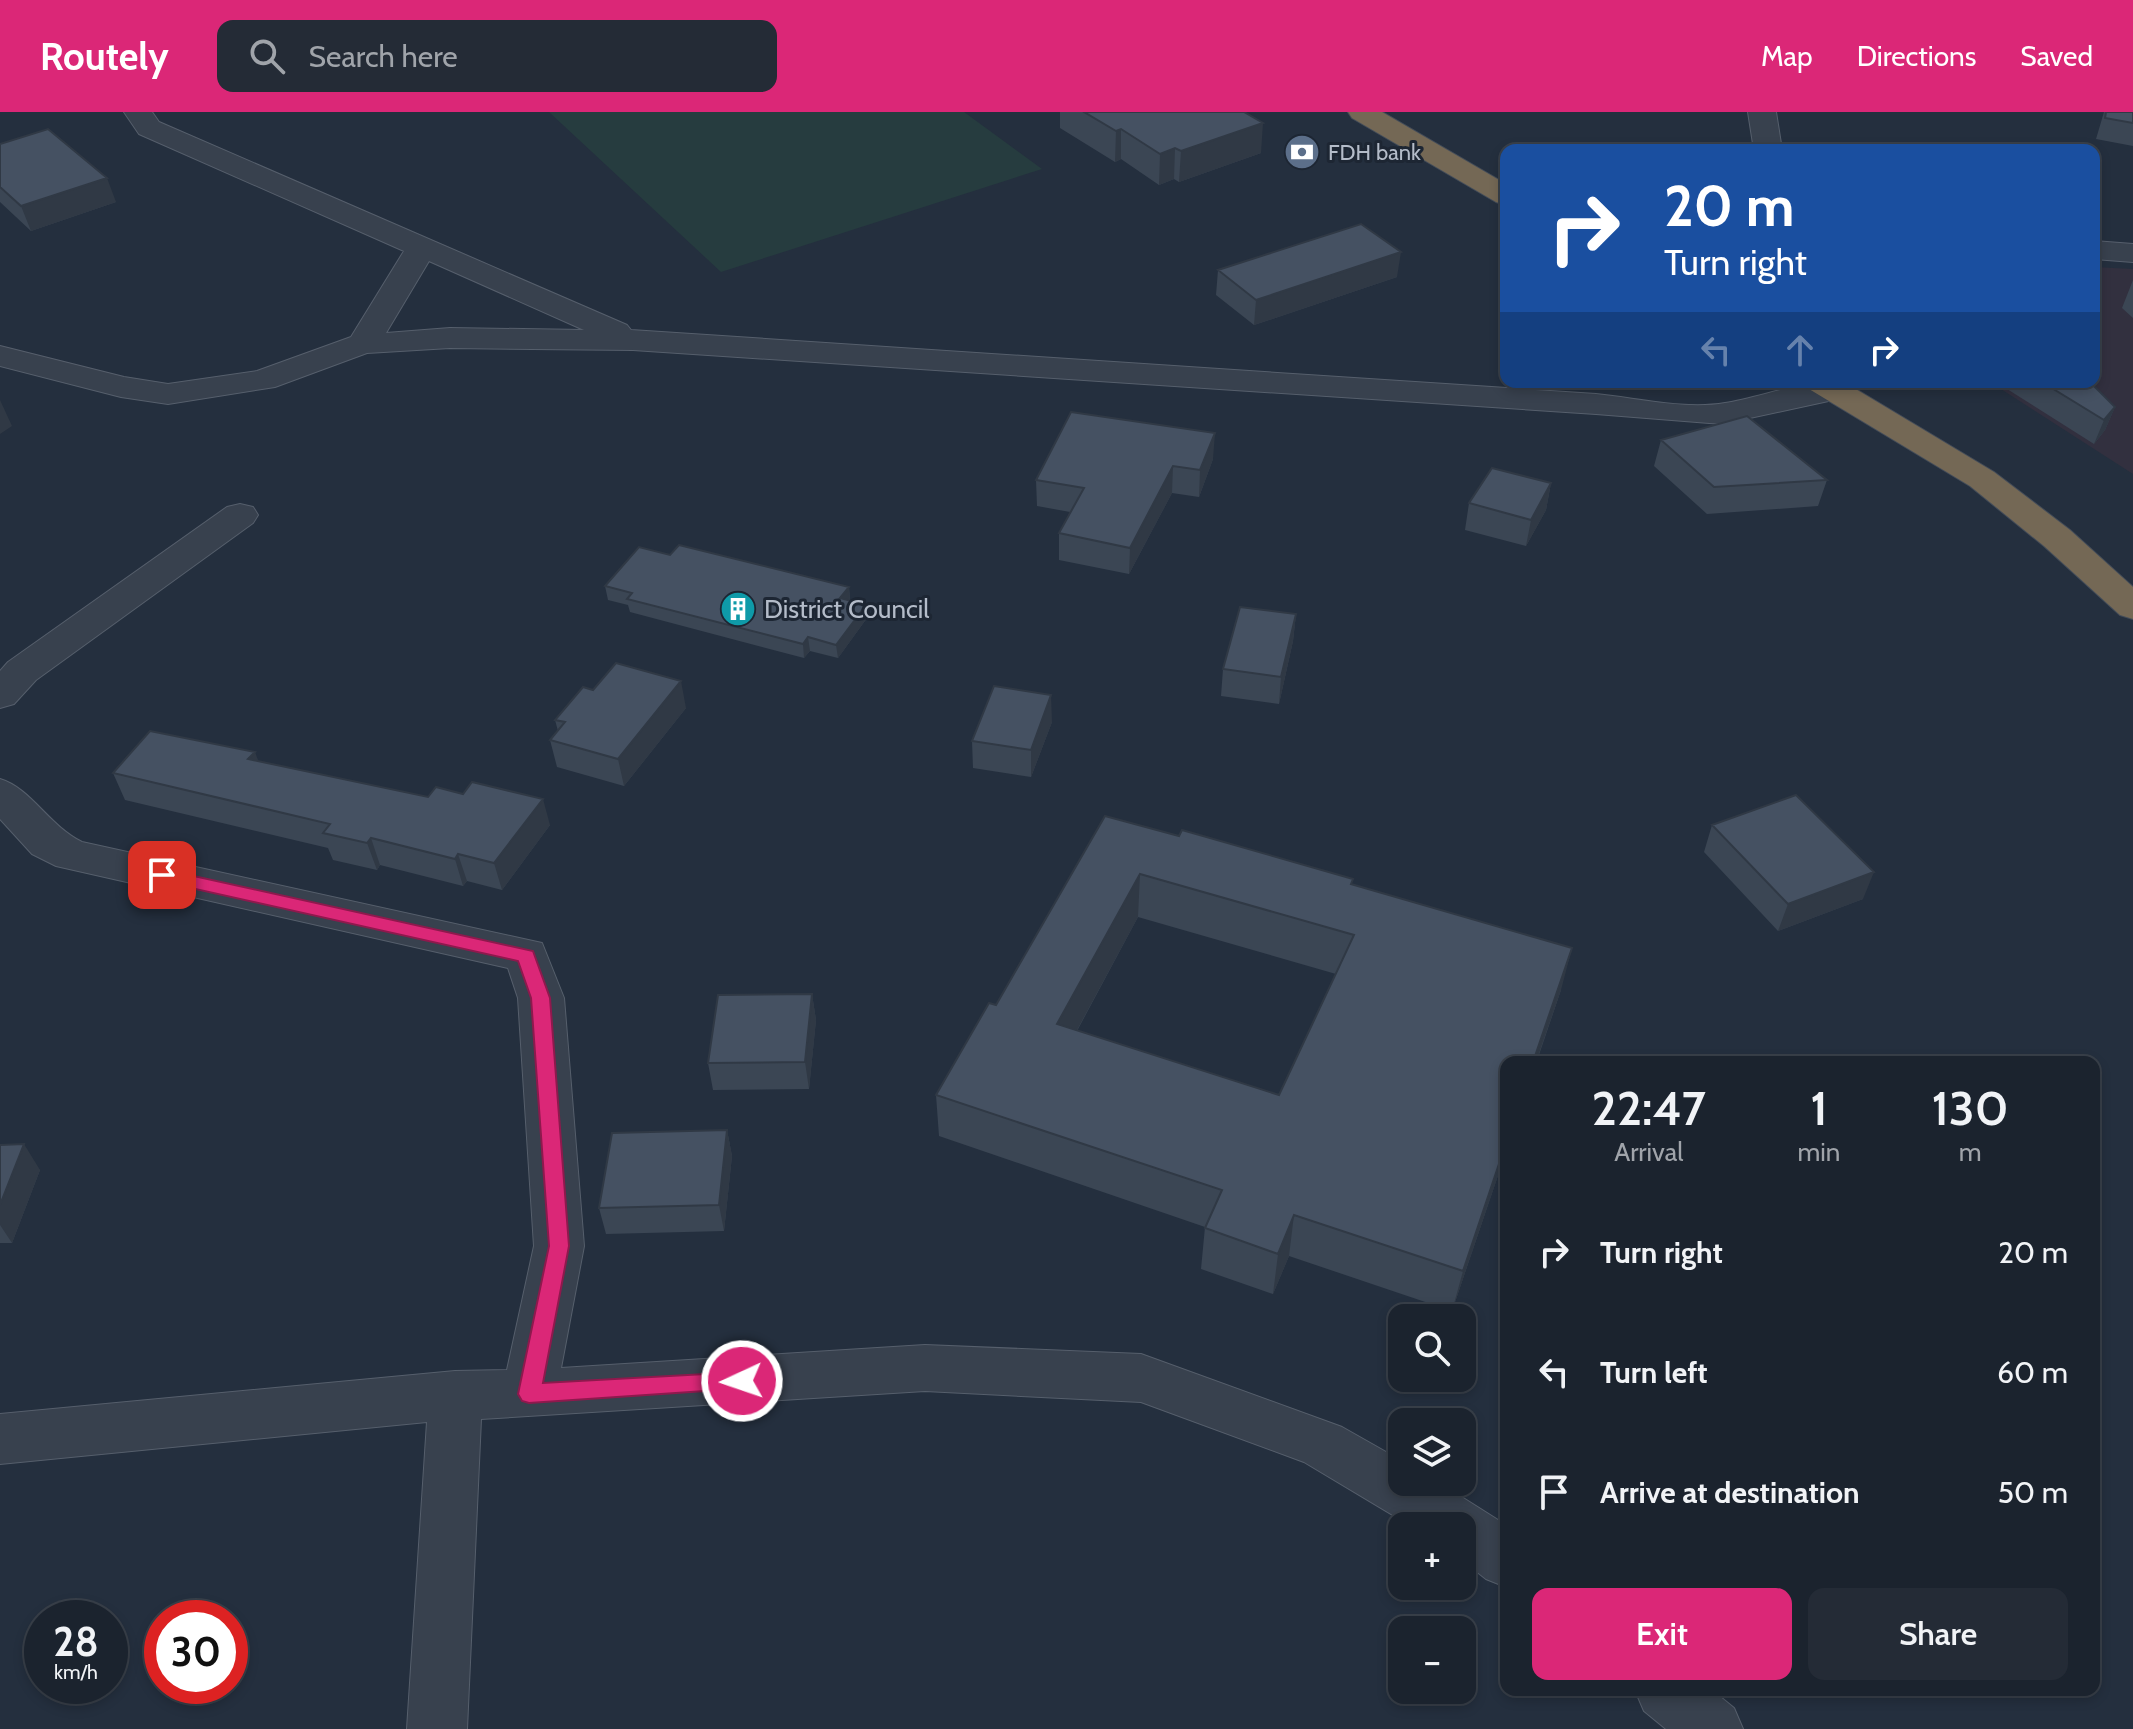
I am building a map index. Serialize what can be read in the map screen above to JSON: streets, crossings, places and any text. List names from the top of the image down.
{
  "places": {
    "bank": ["FDH bank"],
    "building": ["District Council"]
  },
  "page": {
    "header": "Routely",
    "search": "Search here",
    "nav": ["Map", "Directions", "Saved"],
    "turn": ["20 m", "Turn right"],
    "eta": [
      "22:47",
      "Arrival",
      "1",
      "min",
      "130",
      "m"
    ],
    "list": [
      {
        "name": "Turn right",
        "value": "20 m"
      },
      {
        "name": "Turn left",
        "value": "60 m"
      },
      {
        "name": "Arrive at destination",
        "value": "50 m"
      }
    ],
    "map_buttons": ["+", "−"],
    "buttons": ["Exit", "Share"],
    "speed": "28 km/h",
    "limit": "30"
  }
}
